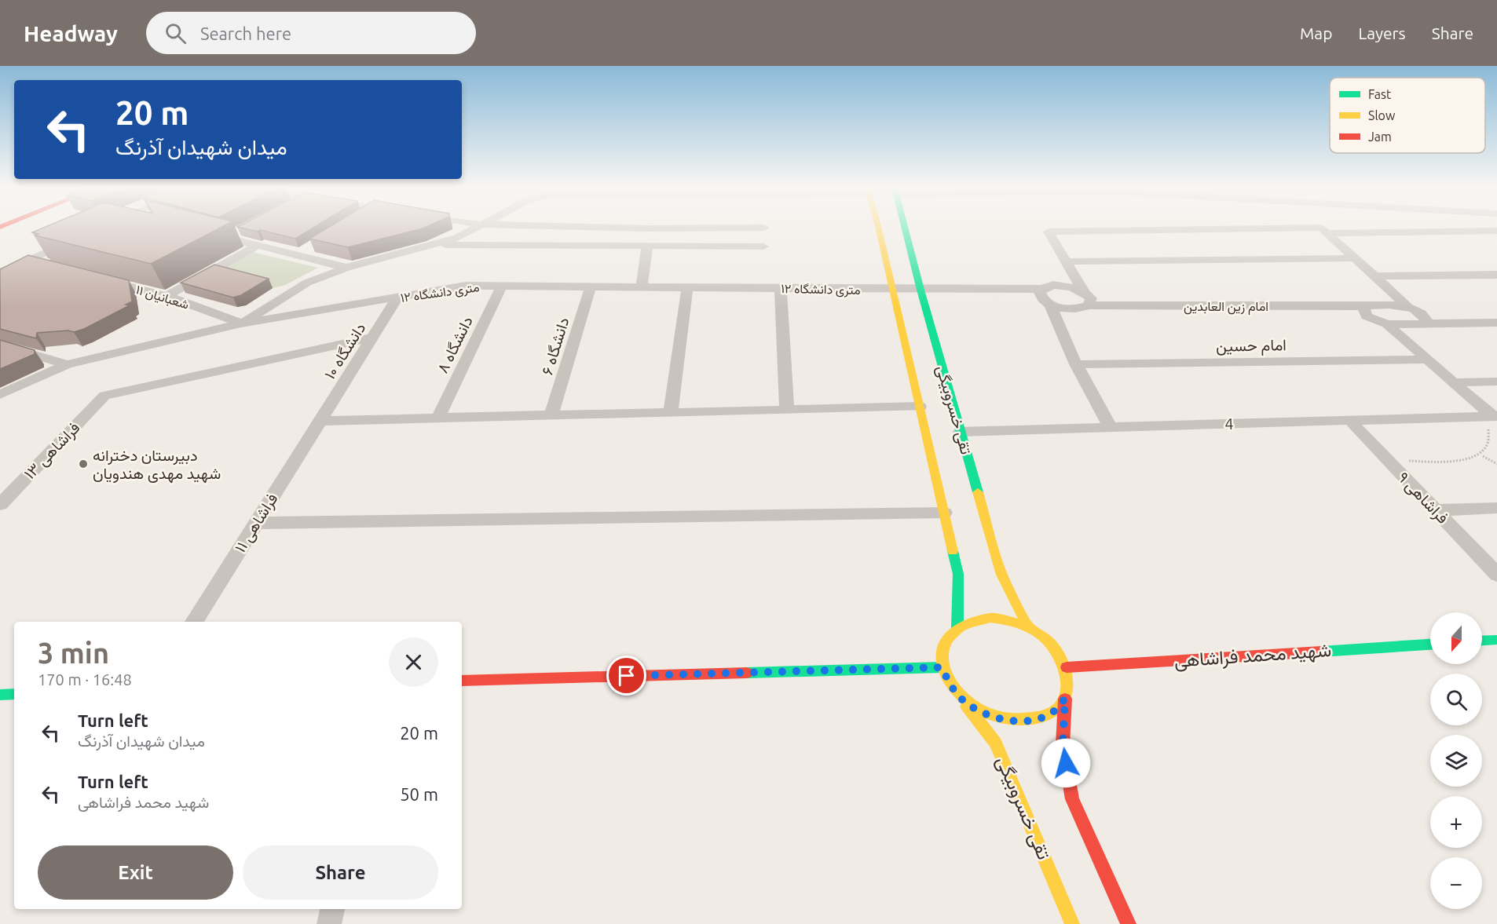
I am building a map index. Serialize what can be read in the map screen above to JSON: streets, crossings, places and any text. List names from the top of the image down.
{
  "streets": {
    "main road": ["تقی خسروبیگی", "شهید محمد فراشاهی"],
    "street": [
      "۱۲ متری دانشگاه",
      "شعبانیان ۱۱",
      "امام زین العابدین",
      "دانشگاه ۸",
      "امام حسین",
      "دانشگاه ۶",
      "دانشگاه ۱۰",
      "4",
      "فراشاهی ۱۳",
      "فراشاهی ۹",
      "فراشاهی ۱۱"
    ]
  },
  "crossings": [
    ["۱۲ متری دانشگاه", "شعبانیان ۱۱"],
    ["۱۲ متری دانشگاه", "دانشگاه ۸"],
    ["۱۲ متری دانشگاه", "دانشگاه ۶"],
    ["۱۲ متری دانشگاه", "دانشگاه ۱۰"],
    ["۱۲ متری دانشگاه", "تقی خسروبیگی"],
    ["دانشگاه ۱۰", "فراشاهی ۱۳"],
    ["دانشگاه ۱۰", "فراشاهی ۱۱"],
    ["تقی خسروبیگی", "4"],
    ["تقی خسروبیگی", "شهید محمد فراشاهی"],
    ["4", "فراشاهی ۹"]
  ],
  "places": ["دبیرستان دخترانه شهید مهدی هندویان"],
  "legend": ["Fast", "Slow", "Jam"],
  "north": "bottom",
  "page": {
    "header": "Headway",
    "search": "Search here",
    "nav": ["Map", "Layers", "Share"],
    "turn": ["20 m", "میدان شهیدان آذرنگ"],
    "map_buttons": ["+", "−"],
    "heading": ["3 min", "170 m · 16:48"],
    "list": [
      {
        "name": "Turn left",
        "note": "میدان شهیدان آذرنگ",
        "value": "20 m"
      },
      {
        "name": "Turn left",
        "note": "شهید محمد فراشاهی",
        "value": "50 m"
      }
    ],
    "buttons": ["Exit", "Share"]
  }
}
